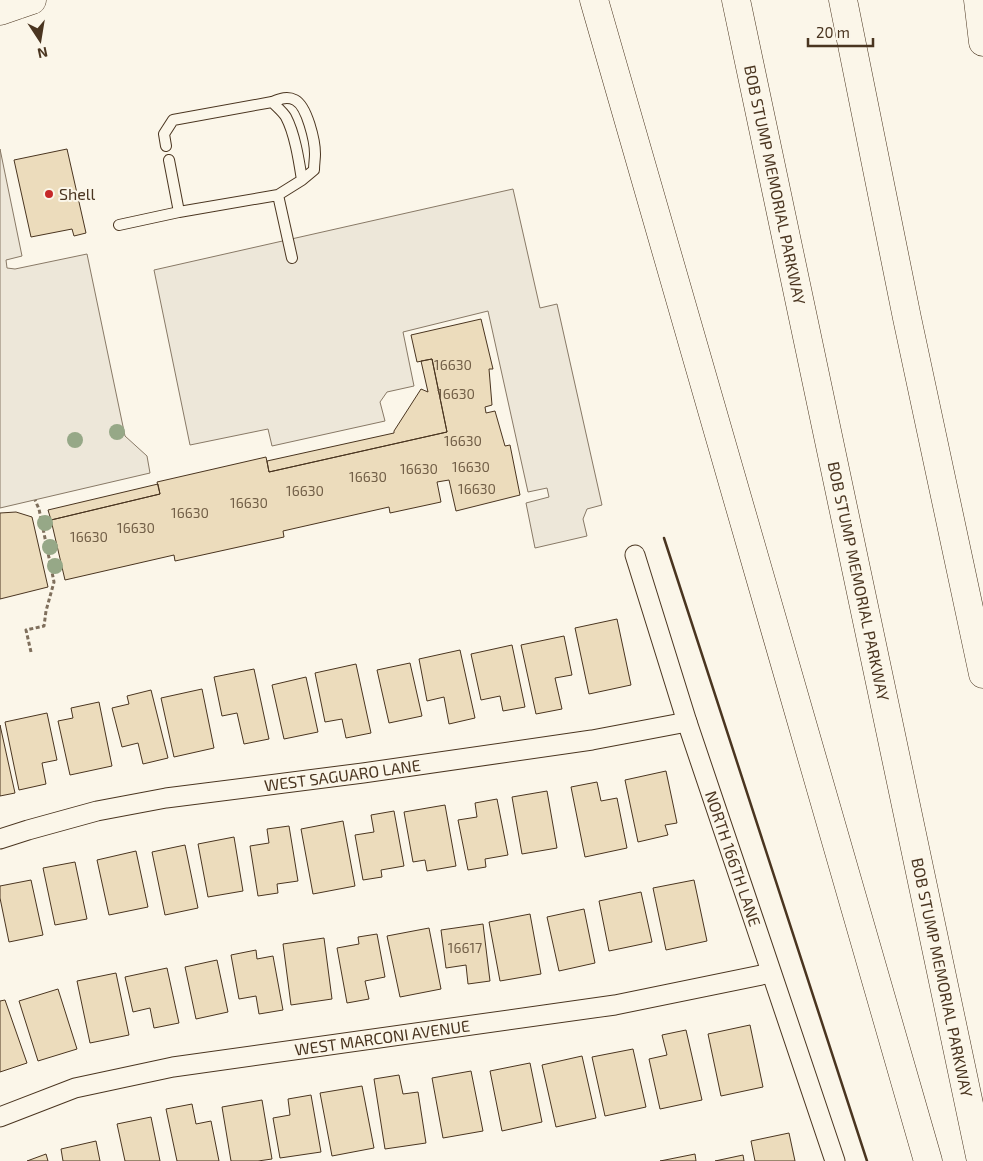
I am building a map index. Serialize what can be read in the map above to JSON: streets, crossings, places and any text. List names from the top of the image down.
{
  "streets": {
    "main road": ["BOB STUMP MEMORIAL PARKWAY"],
    "street": ["WEST SAGUARO LANE", "NORTH 166TH LANE", "WEST MARCONI AVENUE"]
  },
  "crossings": [
    ["WEST SAGUARO LANE", "NORTH 166TH LANE"],
    ["NORTH 166TH LANE", "WEST MARCONI AVENUE"]
  ],
  "places": ["Shell"],
  "house_numbers": [
    "16630",
    "16630",
    "16630",
    "16630",
    "16630",
    "16630",
    "16630",
    "16630",
    "16630",
    "16630",
    "16630",
    "16630",
    "16617"
  ],
  "scale_bar": "20 m",
  "north": "bottom"
}
